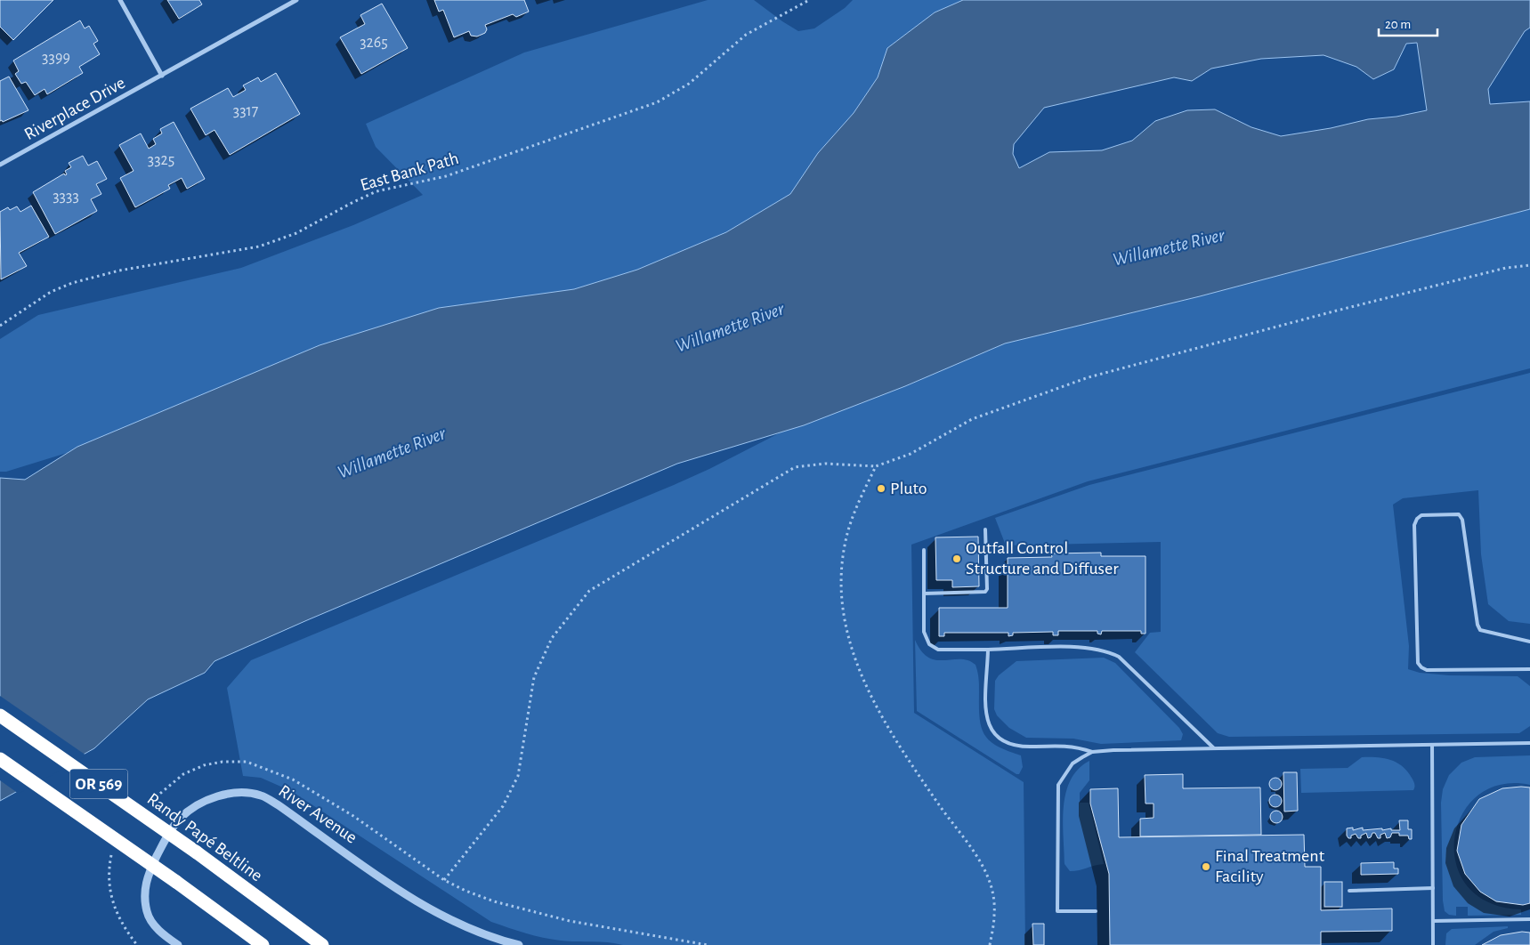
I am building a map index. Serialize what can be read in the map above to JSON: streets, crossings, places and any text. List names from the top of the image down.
{
  "streets": {
    "highway": ["OR 569", "Randy Papé Beltline"],
    "street": ["Riverplace Drive", "River Avenue"],
    "path": ["East Bank Path"]
  },
  "water": ["Willamette River"],
  "places": ["Pluto", "Outfall Control Structure and Diffuser", "Final Treatment Facility"],
  "house_numbers": [
    "3265",
    "3399",
    "3317",
    "3325",
    "3333"
  ],
  "scale_bar": "20 m"
}
